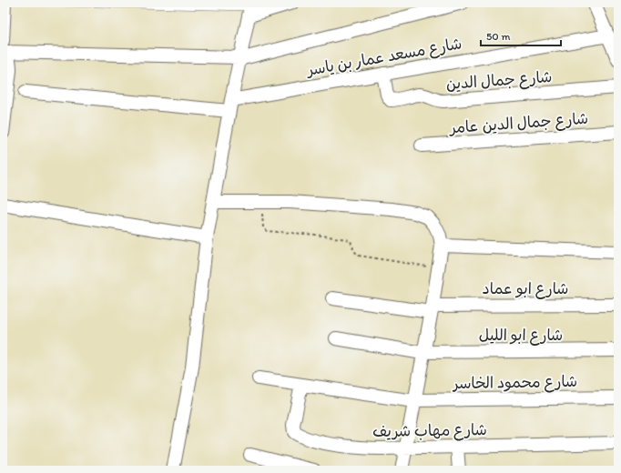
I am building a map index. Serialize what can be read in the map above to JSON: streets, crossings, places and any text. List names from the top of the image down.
{
  "streets": {
    "street": [
      "شارع مسعد عمار بن ياسر",
      "شارع جمال الدين",
      "شارع جمال الدين عامر",
      "شارع ابو عماد",
      "شارع ابو الليل",
      "شارع محمود الخاسر",
      "شارع مهاب شريف"
    ]
  },
  "crossings": [
    ["شارع مسعد عمار بن ياسر", "شارع جمال الدين"],
    ["شارع محمود الخاسر", "شارع مهاب شريف"]
  ],
  "scale_bar": "50 m"
}
